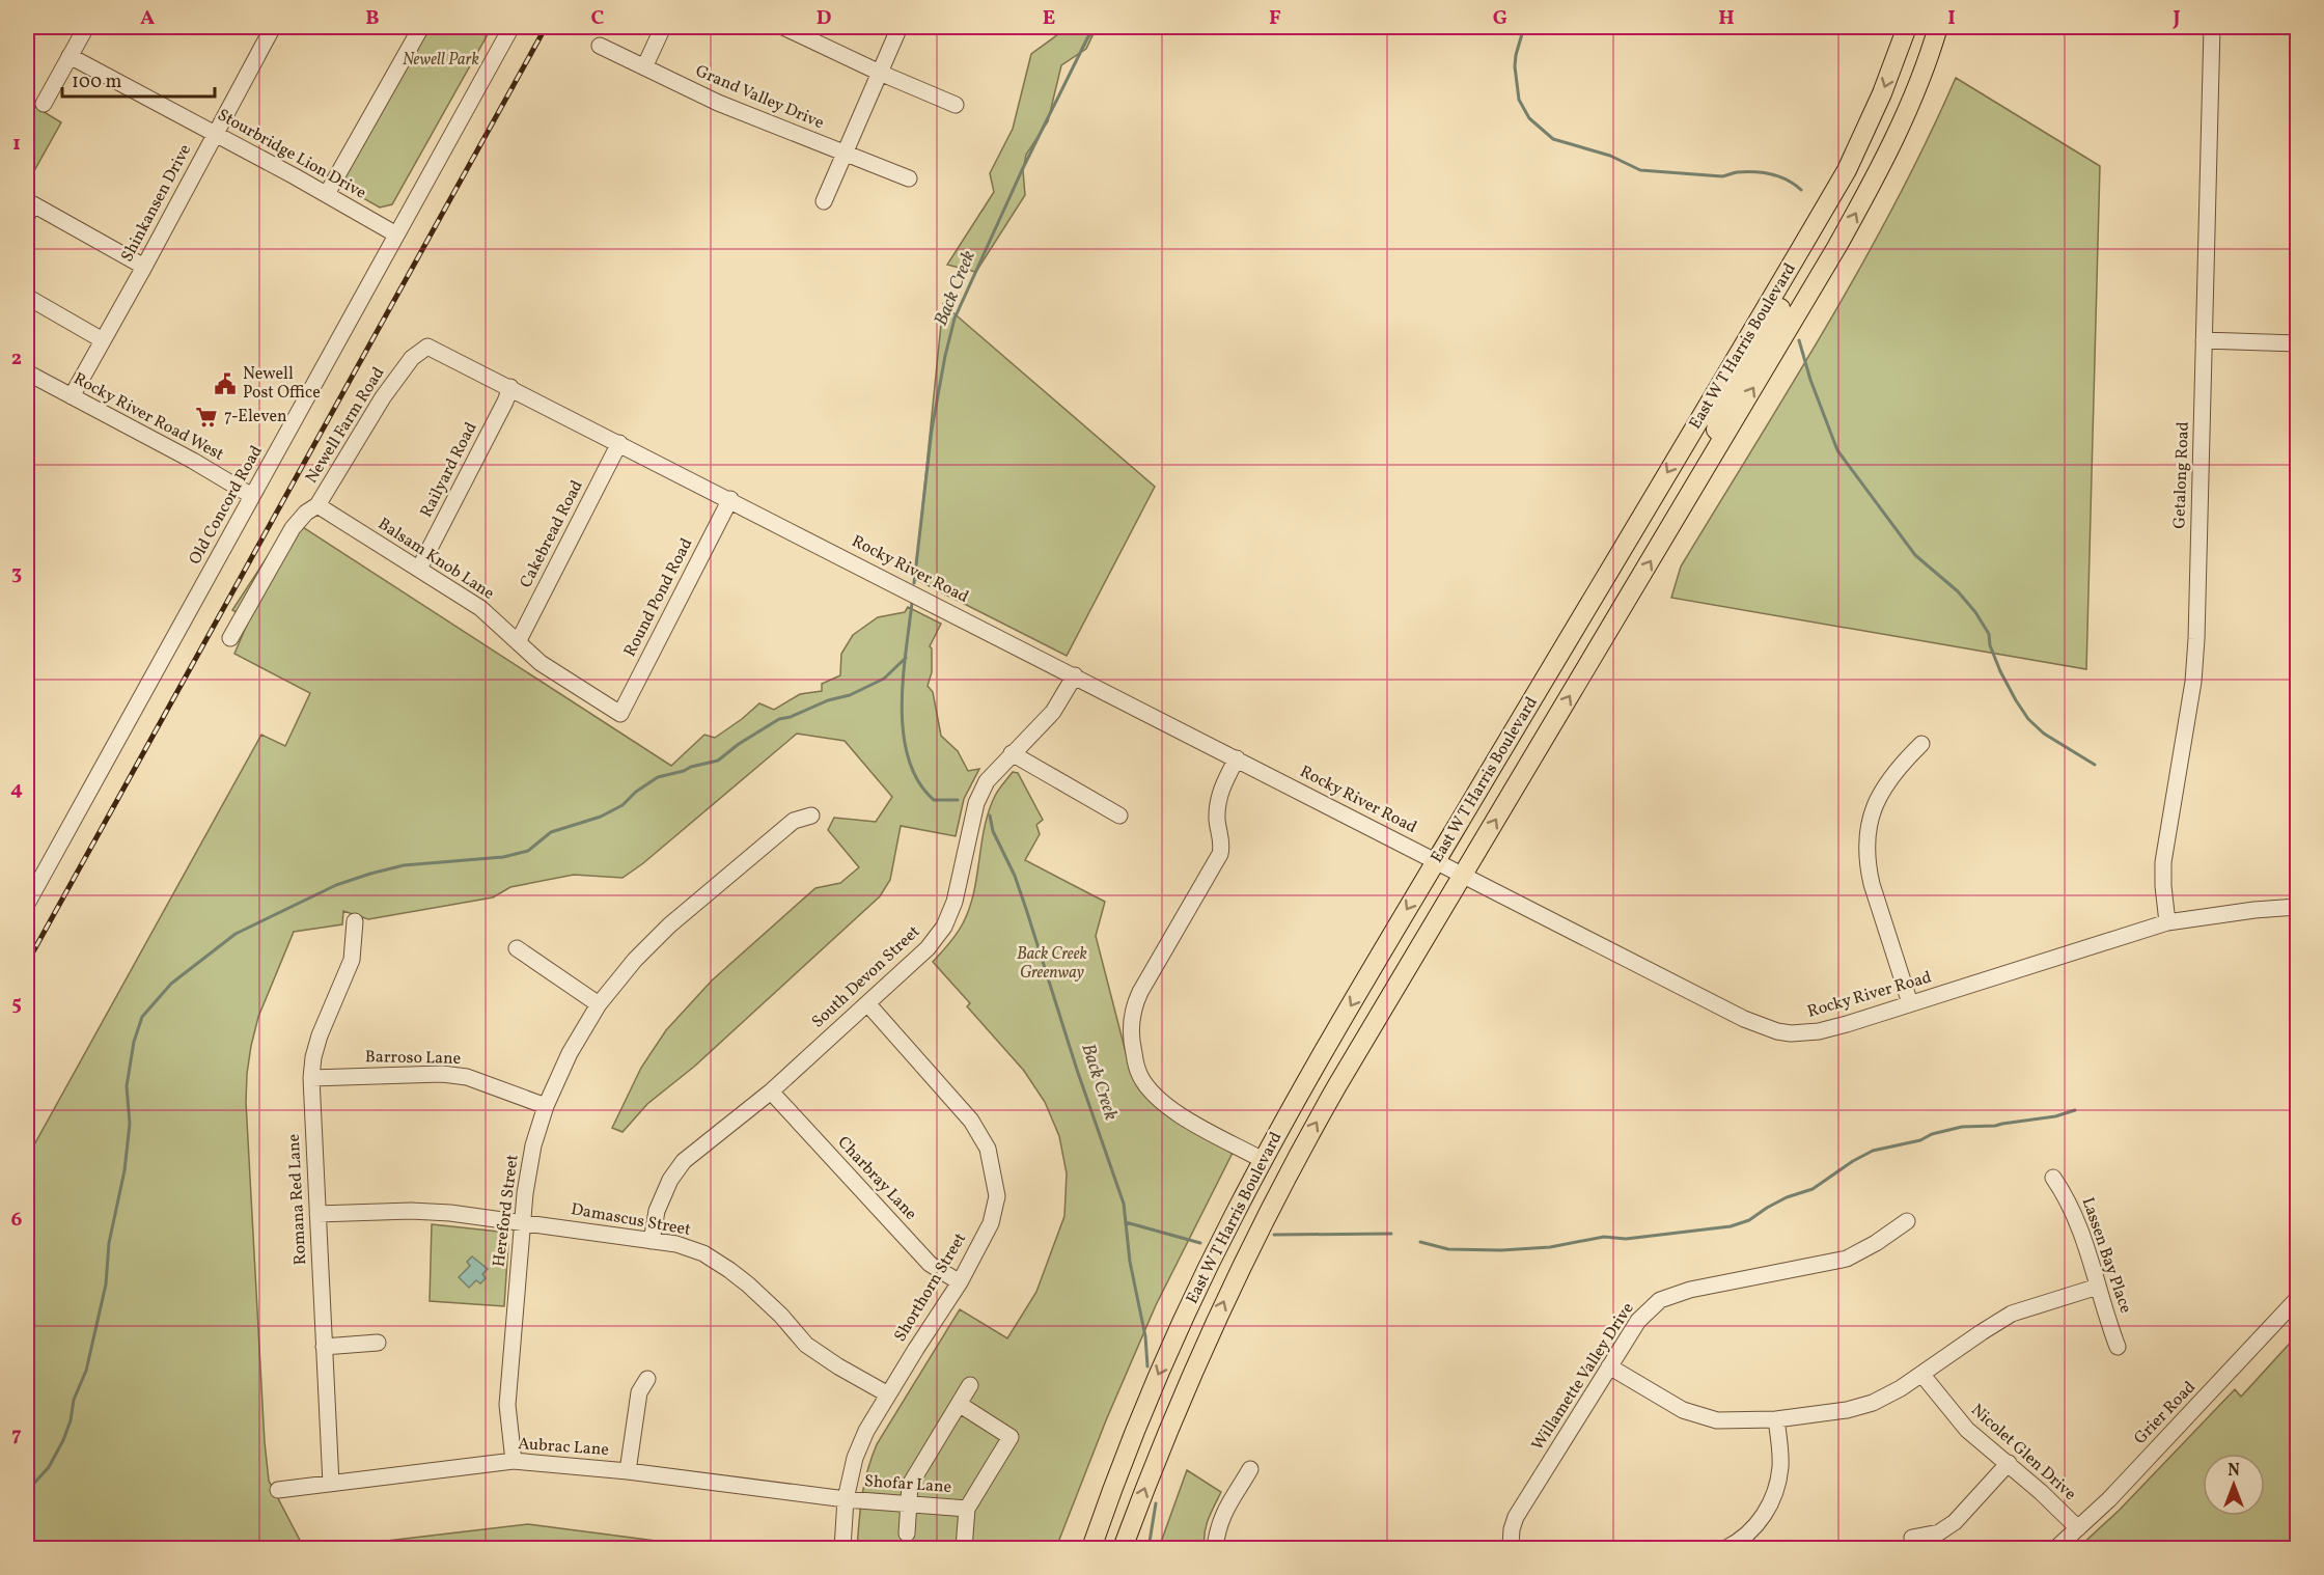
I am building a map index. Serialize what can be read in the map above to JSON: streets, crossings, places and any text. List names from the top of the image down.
{
  "streets": {
    "main road": ["East W T Harris Boulevard"],
    "street": [
      "Grand Valley Drive",
      "Stourbridge Lion Drive",
      "Shinkansen Drive",
      "Rocky River Road West",
      "Newell Farm Road",
      "Railyard Road",
      "Getalong Road",
      "Old Concord Road",
      "Cakebread Road",
      "Balsam Knob Lane",
      "Rocky River Road",
      "Round Pond Road",
      "South Devon Street",
      "Barroso Lane",
      "Charbray Lane",
      "Romana Red Lane",
      "Hereford Street",
      "Damascus Street",
      "Lassen Bay Place",
      "Shorthorn Street",
      "Willamette Valley Drive",
      "Grier Road",
      "Aubrac Lane",
      "Nicolet Glen Drive",
      "Shofar Lane"
    ]
  },
  "crossings": [
    ["Stourbridge Lion Drive", "Shinkansen Drive"],
    ["Stourbridge Lion Drive", "Old Concord Road"],
    ["Shinkansen Drive", "Rocky River Road West"],
    ["East W T Harris Boulevard", "Rocky River Road"],
    ["Rocky River Road West", "Old Concord Road"],
    ["Newell Farm Road", "Balsam Knob Lane"],
    ["Newell Farm Road", "Rocky River Road"],
    ["Railyard Road", "Balsam Knob Lane"],
    ["Railyard Road", "Rocky River Road"],
    ["Getalong Road", "Rocky River Road"],
    ["Cakebread Road", "Balsam Knob Lane"],
    ["Cakebread Road", "Rocky River Road"],
    ["Balsam Knob Lane", "Round Pond Road"],
    ["Rocky River Road", "Round Pond Road"],
    ["Rocky River Road", "South Devon Street"],
    ["South Devon Street", "Charbray Lane"],
    ["South Devon Street", "Damascus Street"],
    ["South Devon Street", "Shorthorn Street"],
    ["Barroso Lane", "Romana Red Lane"],
    ["Barroso Lane", "Hereford Street"],
    ["Charbray Lane", "Shorthorn Street"],
    ["Romana Red Lane", "Damascus Street"],
    ["Romana Red Lane", "Aubrac Lane"],
    ["Hereford Street", "Damascus Street"],
    ["Hereford Street", "Aubrac Lane"],
    ["Damascus Street", "Shorthorn Street"],
    ["Shorthorn Street", "Aubrac Lane"],
    ["Shorthorn Street", "Shofar Lane"],
    ["Grier Road", "Nicolet Glen Drive"],
    ["Aubrac Lane", "Shofar Lane"]
  ],
  "water": ["Back Creek"],
  "parks": ["Newell Park", "Back Creek Greenway"],
  "places": {
    "public building": ["Newell Post Office"],
    "supermarket": ["7-Eleven"]
  },
  "scale_bar": "100 m",
  "north": "top",
  "grid": {
    "columns": [
      "A",
      "B",
      "C",
      "D",
      "E",
      "F",
      "G",
      "H",
      "I",
      "J"
    ],
    "rows": [
      "1",
      "2",
      "3",
      "4",
      "5",
      "6",
      "7"
    ]
  }
}
